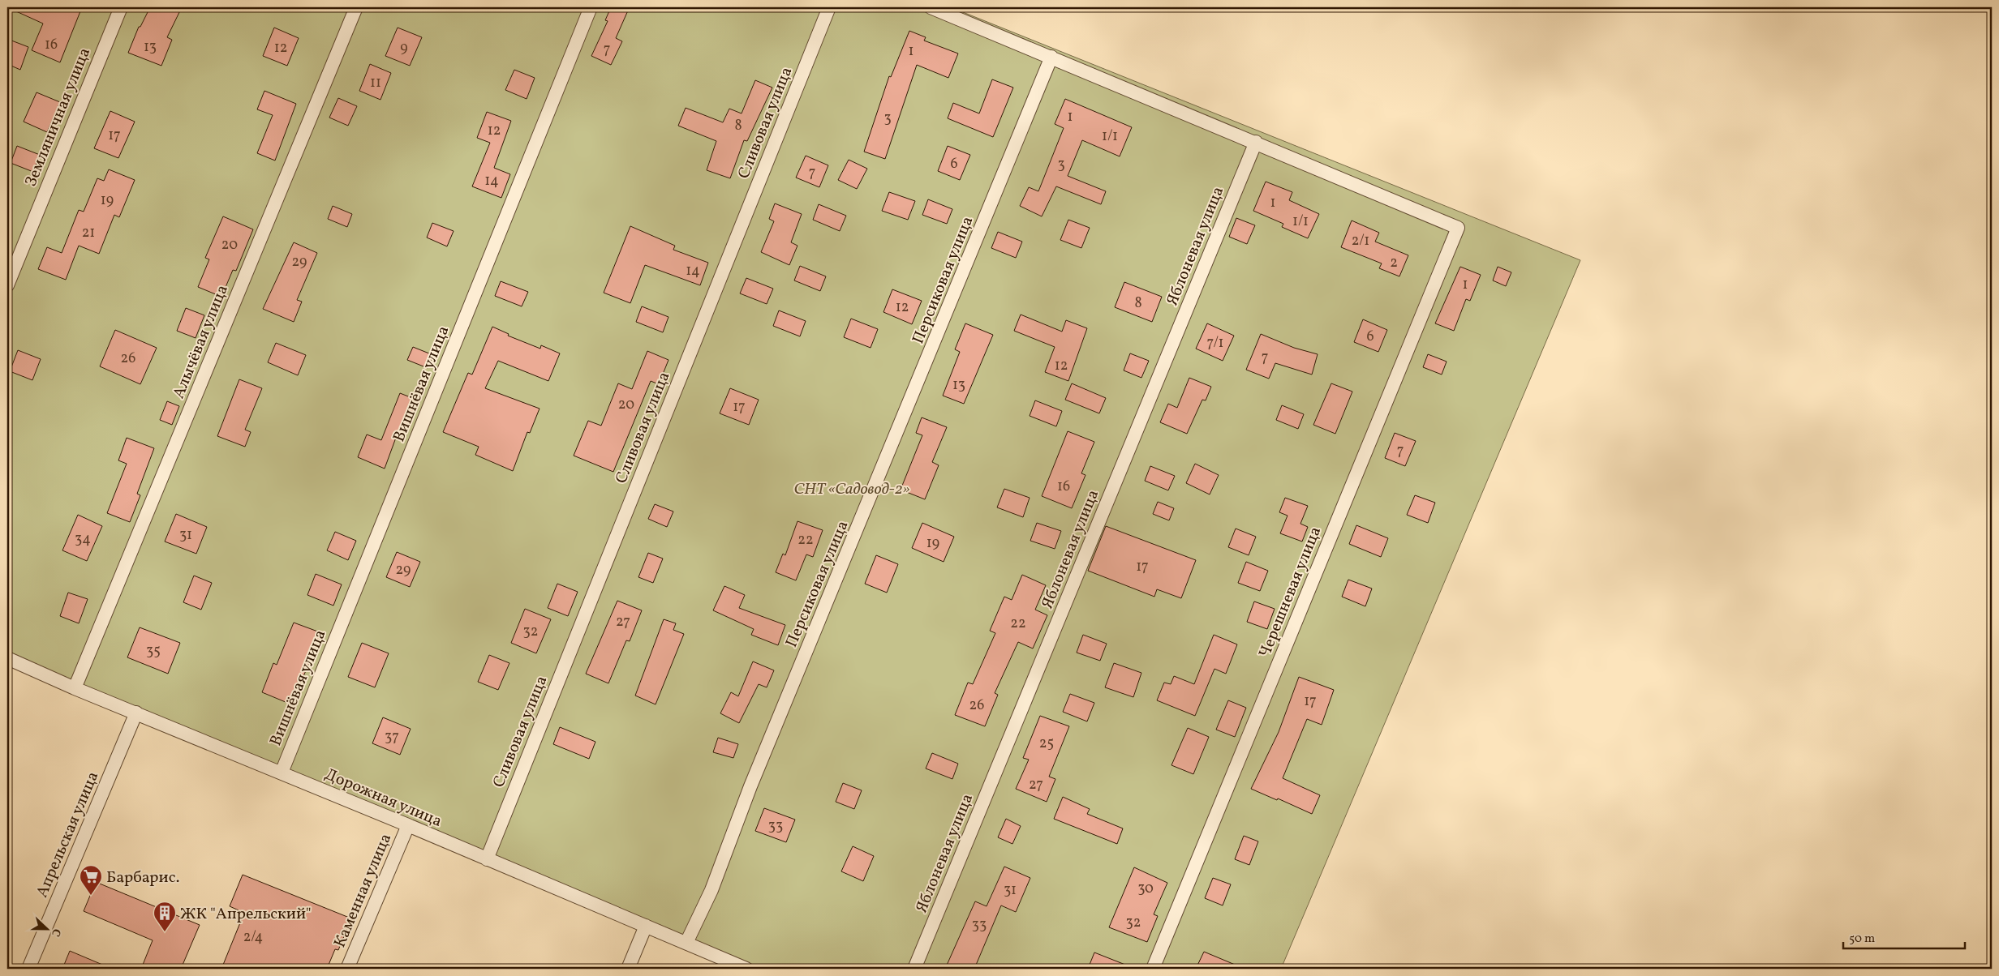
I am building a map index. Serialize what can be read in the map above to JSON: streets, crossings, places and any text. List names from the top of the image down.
{
  "streets": {
    "street": [
      "Земляничная улица",
      "Сливовая улица",
      "Яблоневая улица",
      "Персиковая улица",
      "Алычёвая улица",
      "Вишнёвая улица",
      "Черешневая улица",
      "Дорожная улица",
      "Апрельская улица",
      "Каменная улица"
    ]
  },
  "crossings": [
    ["Сливовая улица", "Дорожная улица"],
    ["Яблоневая улица", "Черешневая улица"],
    ["Персиковая улица", "Дорожная улица"],
    ["Алычёвая улица", "Дорожная улица"],
    ["Вишнёвая улица", "Дорожная улица"],
    ["Дорожная улица", "Апрельская улица"],
    ["Дорожная улица", "Каменная улица"]
  ],
  "parks": ["СНТ «Садовод-2»"],
  "places": {
    "supermarket": ["Барбарис."],
    "building": ["ЖК \"Апрельский\""]
  },
  "house_numbers": [
    "16",
    "13",
    "12",
    "9",
    "7",
    "1",
    "11",
    "1",
    "3",
    "8",
    "12",
    "17",
    "1/1",
    "6",
    "3",
    "7",
    "14",
    "19",
    "1",
    "1/1",
    "21",
    "2/1",
    "20",
    "29",
    "2",
    "14",
    "1",
    "8",
    "12",
    "6",
    "7/1",
    "7",
    "26",
    "12",
    "13",
    "20",
    "17",
    "7",
    "16",
    "31",
    "34",
    "22",
    "19",
    "17",
    "29",
    "27",
    "22",
    "32",
    "35",
    "17",
    "26",
    "37",
    "25",
    "27",
    "33",
    "30",
    "31",
    "32",
    "33",
    "2/4"
  ],
  "scale_bar": "50 m",
  "north": "right"
}
